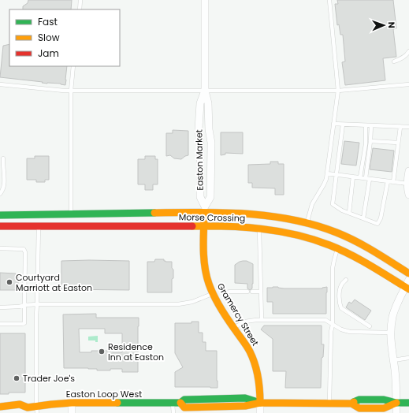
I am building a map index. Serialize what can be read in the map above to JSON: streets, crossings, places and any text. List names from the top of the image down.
{
  "streets": {
    "main road": ["Morse Crossing", "Gramercy Street", "Easton Loop West"],
    "street": ["Easton Market"]
  },
  "crossings": [
    ["Easton Market", "Morse Crossing"],
    ["Easton Market", "Gramercy Street"],
    ["Morse Crossing", "Gramercy Street"],
    ["Gramercy Street", "Easton Loop West"]
  ],
  "places": ["Courtyard Marriott at Easton", "Residence Inn at Easton", "Trader Joe's"],
  "legend": ["Fast", "Slow", "Jam"],
  "north": "right"
}
